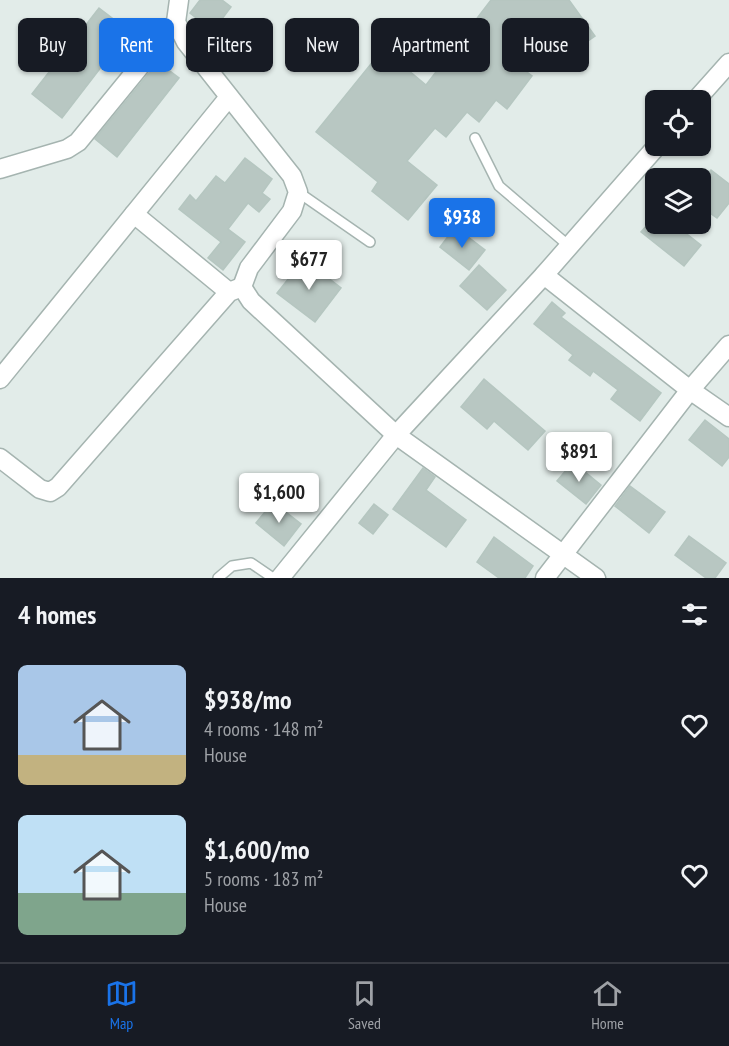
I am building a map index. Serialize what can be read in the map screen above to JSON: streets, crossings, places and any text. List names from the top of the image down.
{
  "page": {
    "chip": [
      "Buy",
      "Rent",
      "Filters",
      "New",
      "Apartment",
      "House"
    ],
    "price": [
      "$938",
      "$677",
      "$891",
      "$1,600"
    ],
    "heading": "4 homes",
    "list": [
      {
        "name": "$938/mo",
        "note": "4 rooms · 148 m² · House"
      },
      {
        "name": "$1,600/mo",
        "note": "5 rooms · 183 m² · House"
      }
    ],
    "tabs": ["Map", "Saved", "Home"]
  }
}
